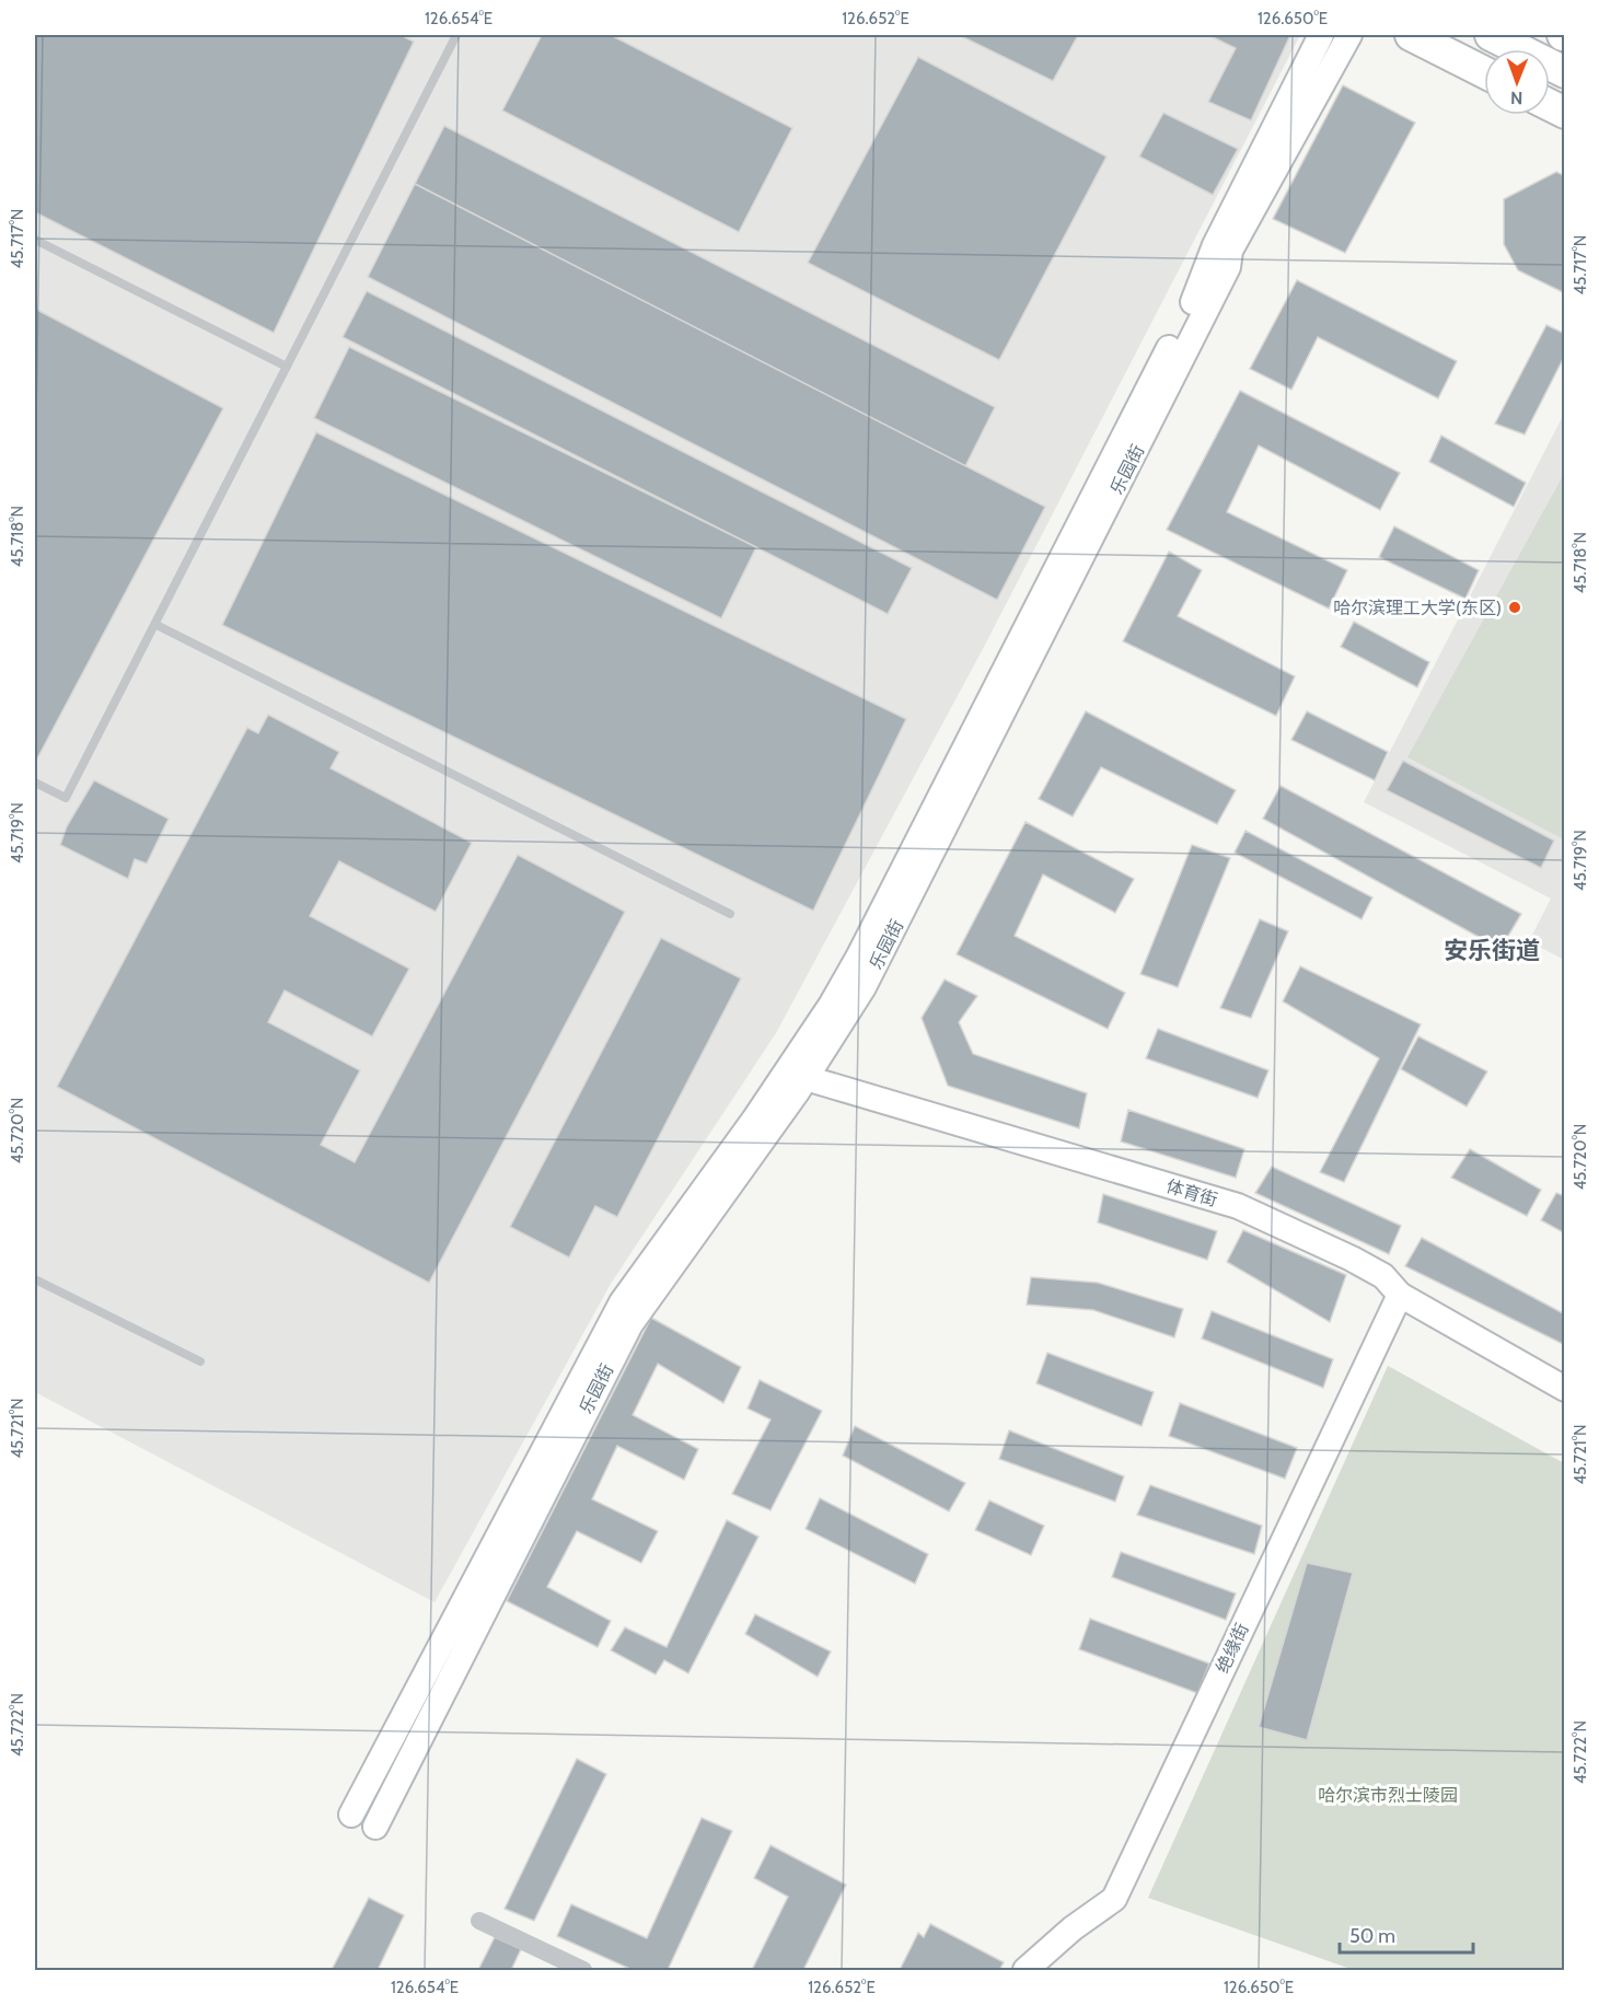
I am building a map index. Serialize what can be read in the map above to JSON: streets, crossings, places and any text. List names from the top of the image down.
{
  "streets": {
    "main road": ["乐园街", "体育街", "绝缘街"]
  },
  "crossings": [
    ["乐园街", "体育街"],
    ["体育街", "绝缘街"]
  ],
  "districts": ["安乐街道"],
  "parks": ["哈尔滨市烈士陵园"],
  "places": ["哈尔滨理工大学(东区)"],
  "scale_bar": "50 m",
  "north": "bottom",
  "coordinates": [
    "126.654°E",
    "126.652°E",
    "126.650°E",
    "45.717°N",
    "45.718°N",
    "45.719°N",
    "45.720°N",
    "45.721°N",
    "45.722°N"
  ]
}
